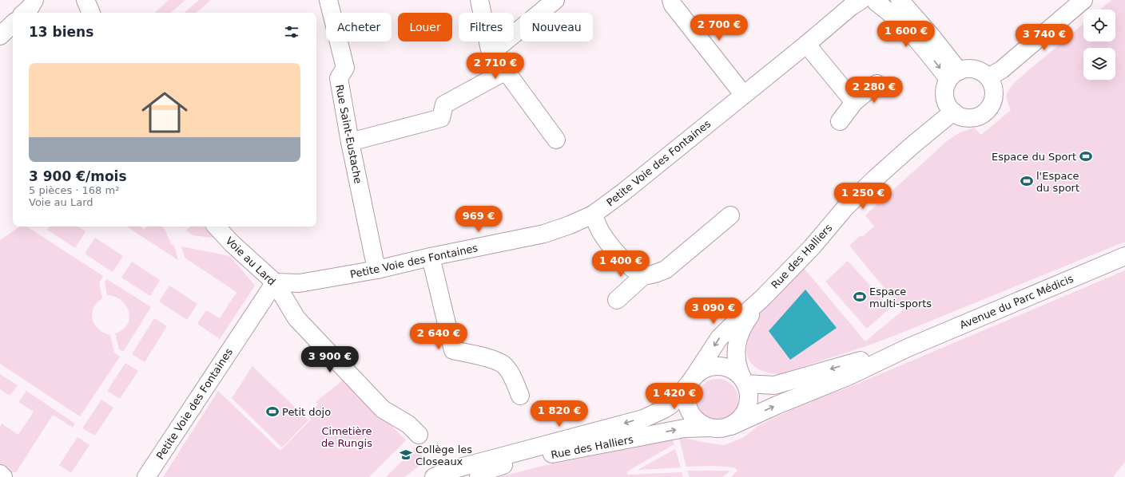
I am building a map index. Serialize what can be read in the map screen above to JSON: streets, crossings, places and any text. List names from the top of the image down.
{
  "streets": {
    "street": [
      "Rue Saint-Eustache",
      "Petite Voie des Fontaines",
      "Rue des Halliers",
      "Voie au Lard",
      "Avenue du Parc Médicis"
    ]
  },
  "crossings": [
    ["Rue Saint-Eustache", "Petite Voie des Fontaines"],
    ["Petite Voie des Fontaines", "Voie au Lard"],
    ["Rue des Halliers", "Avenue du Parc Médicis"]
  ],
  "parks": ["Cimetière de Rungis"],
  "places": {
    "sports": [
      "Espace du Sport",
      "l'Espace du sport",
      "Espace multi-sports",
      "Petit dojo"
    ],
    "school or university": ["Collège les Closeaux"]
  },
  "page": {
    "chip": [
      "Acheter",
      "Louer",
      "Filtres",
      "Nouveau"
    ],
    "heading": "13 biens",
    "price": [
      "2 700 €",
      "1 600 €",
      "3 740 €",
      "2 710 €",
      "2 280 €",
      "1 250 €",
      "969 €",
      "1 400 €",
      "3 090 €",
      "2 640 €",
      "3 900 €",
      "1 420 €",
      "1 820 €"
    ],
    "list": [
      {
        "name": "3 900 €/mois",
        "note": "5 pièces · 168 m² · Voie au Lard"
      }
    ]
  }
}
